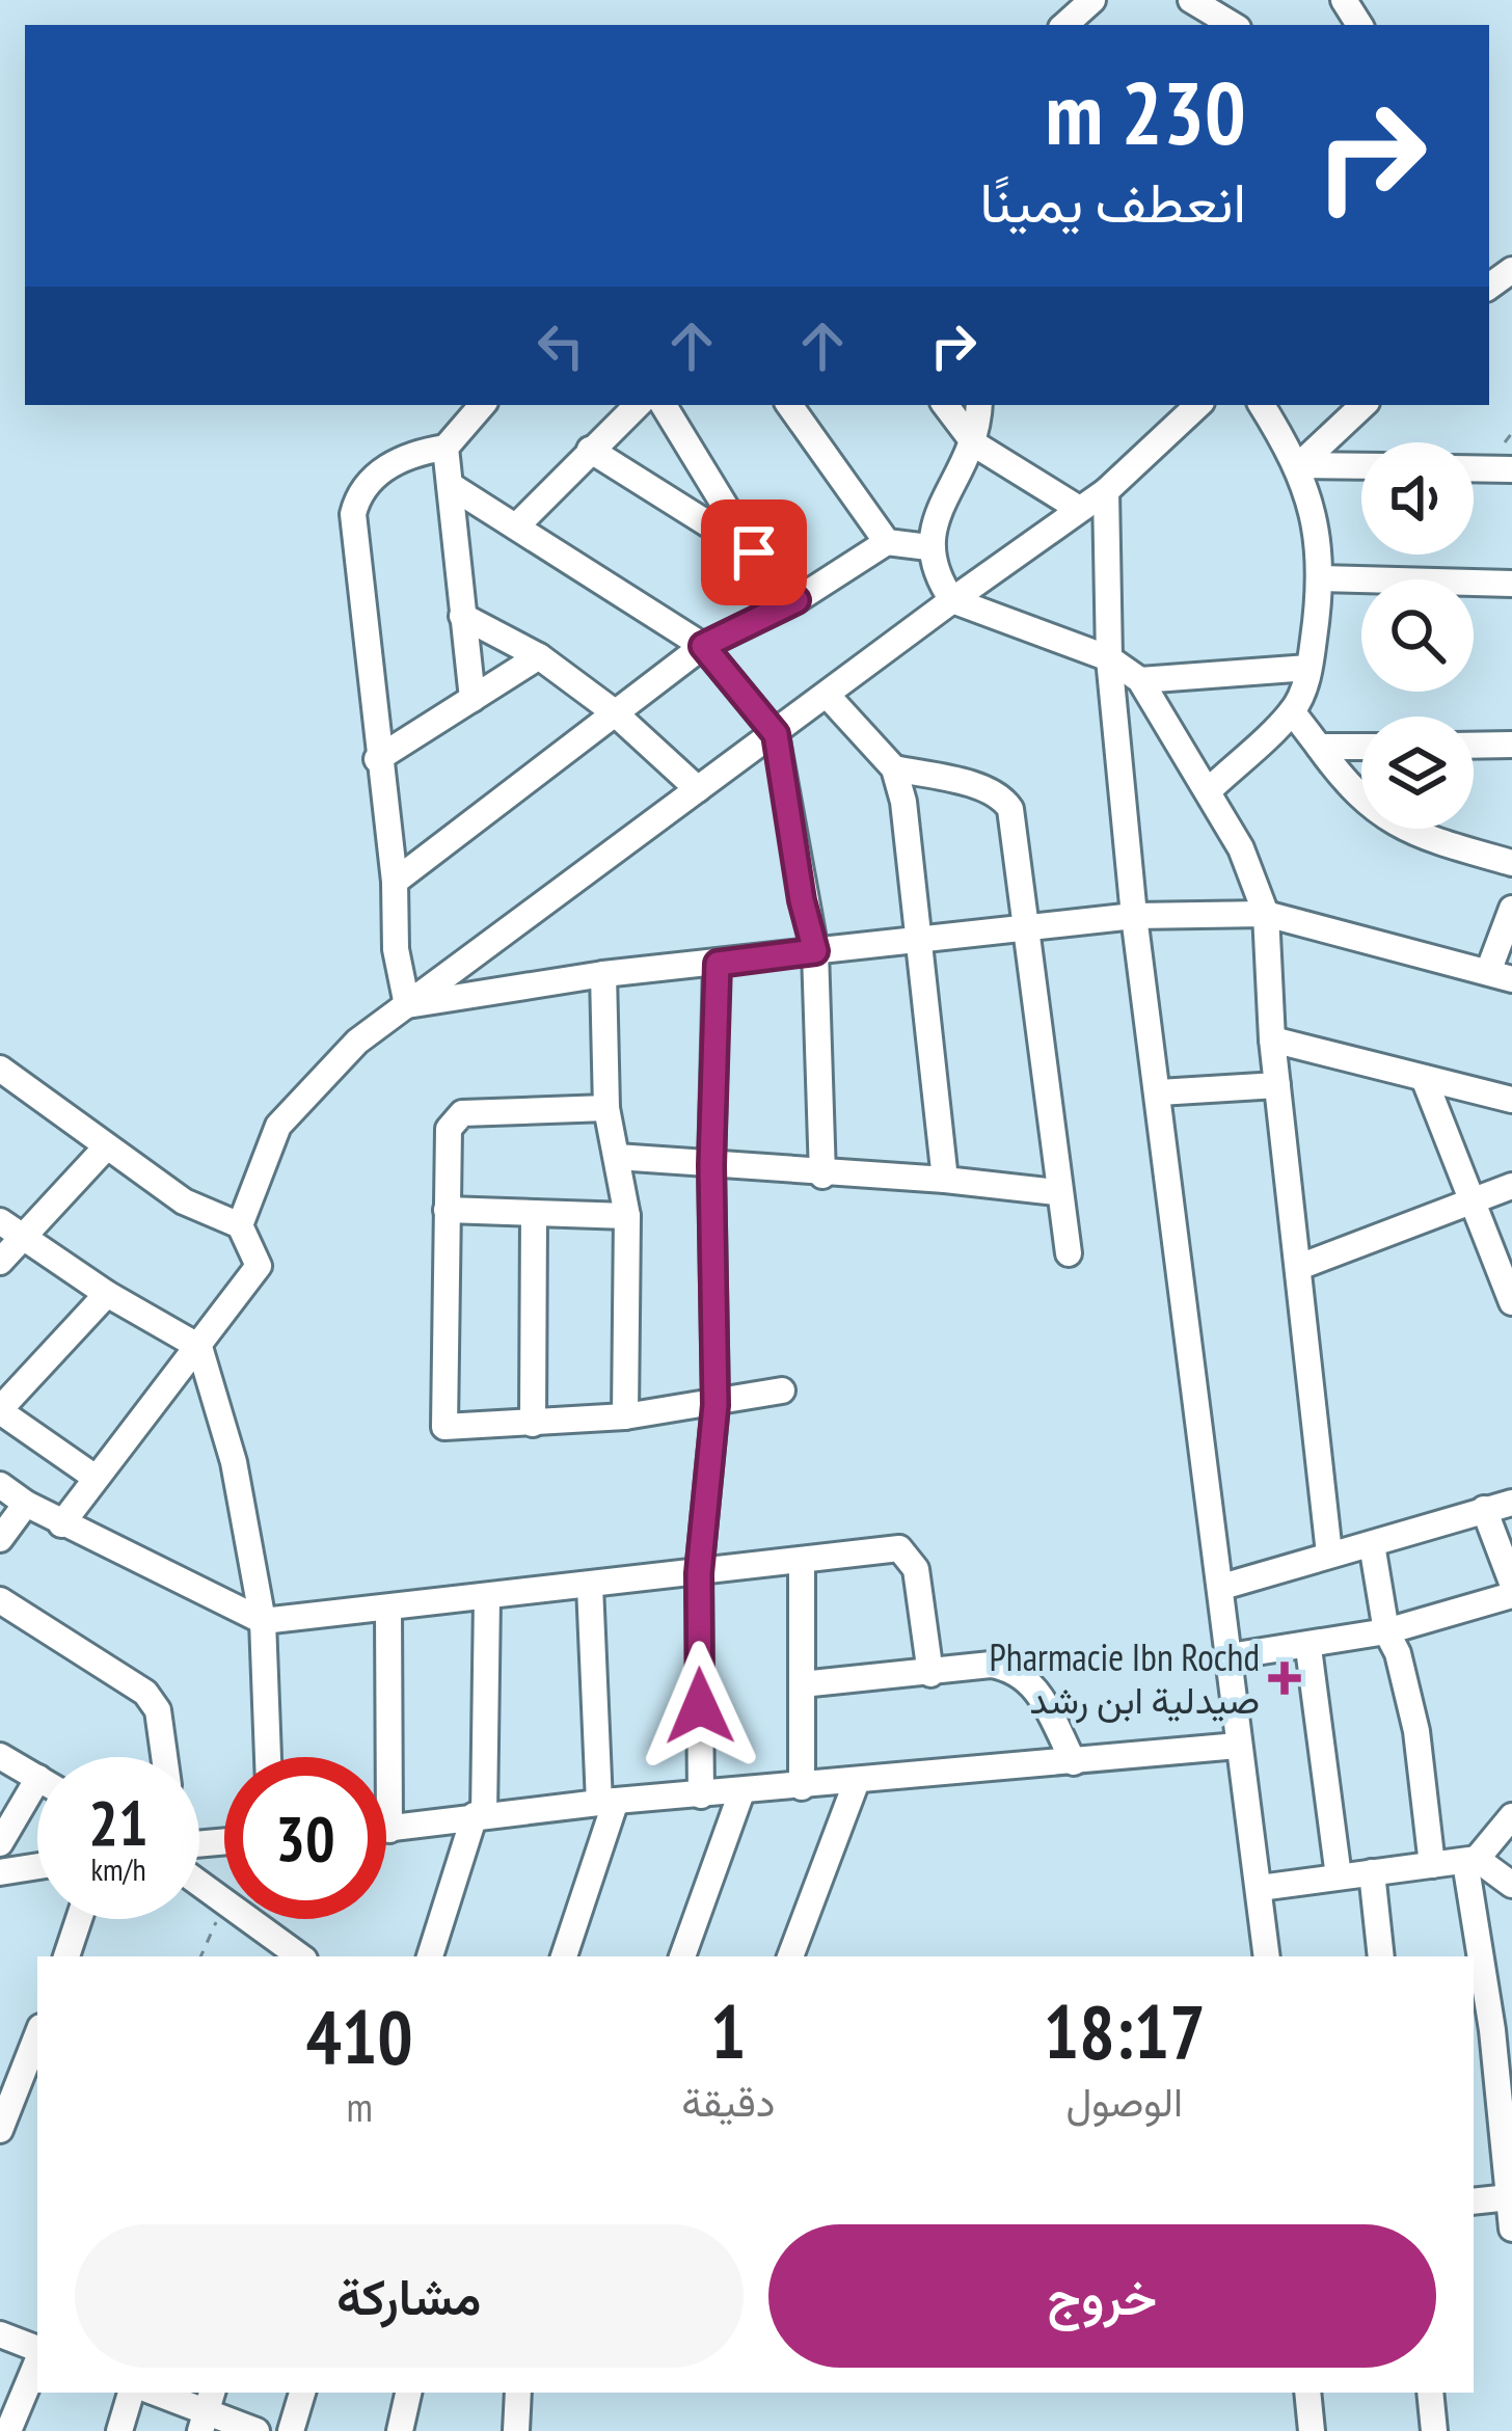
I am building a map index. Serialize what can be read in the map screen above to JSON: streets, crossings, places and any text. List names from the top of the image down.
{
  "places": {
    "health": ["Pharmacie Ibn Rochd صيدلية ابن رشد"]
  },
  "page": {
    "turn": ["230 m", "انعطف يمينًا"],
    "speed": "21 km/h",
    "limit": "30",
    "eta": [
      "18:17",
      "الوصول",
      "1",
      "دقيقة",
      "410",
      "m"
    ],
    "buttons": ["خروج", "مشاركة"]
  }
}
